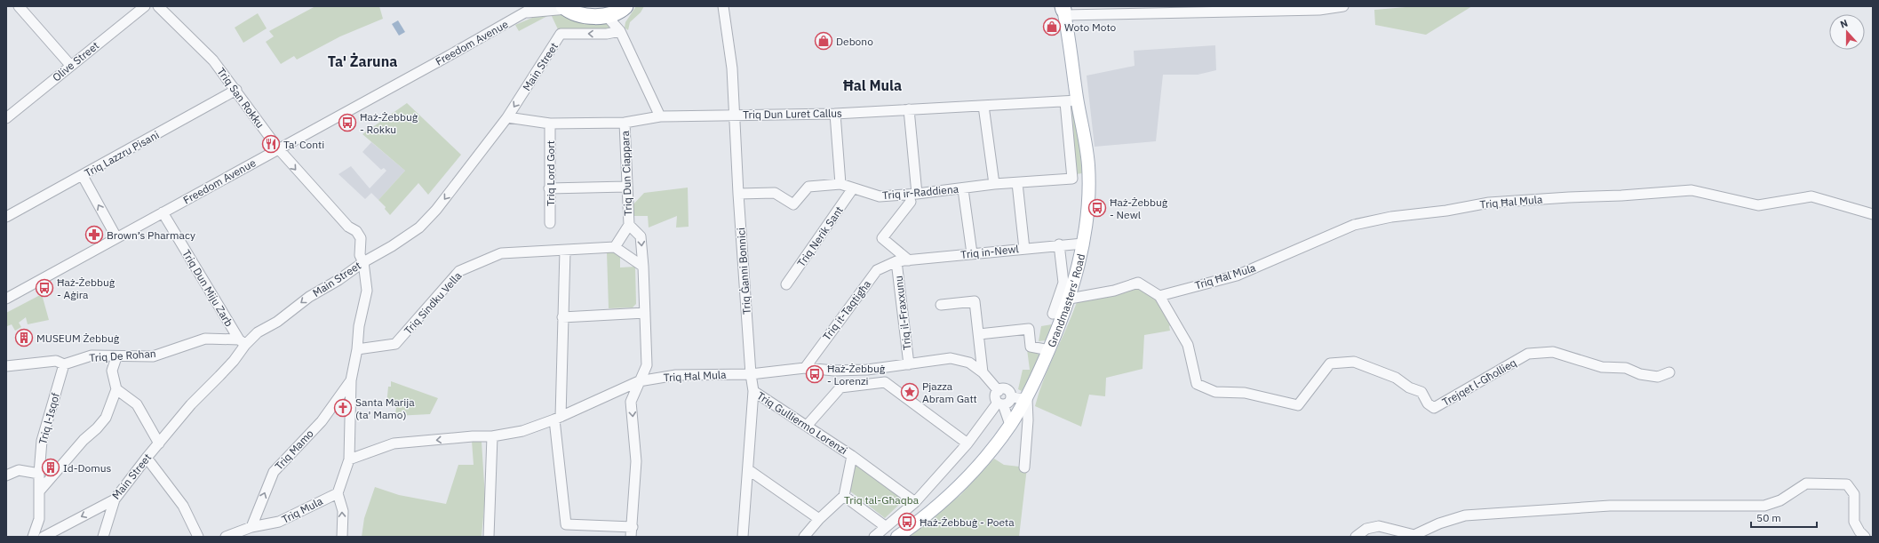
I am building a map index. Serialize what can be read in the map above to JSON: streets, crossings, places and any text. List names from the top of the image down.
{
  "streets": {
    "main road": ["Grandmasters' Road"],
    "street": [
      "Freedom Avenue",
      "Olive Street",
      "Main Street",
      "Triq San Rokku",
      "Triq Dun Luret Callus",
      "Triq Lazzru Pisani",
      "Triq Lord Gort",
      "Triq Dun Ciappara",
      "Triq ir-Raddiena",
      "Triq Ħal Mula",
      "Triq Nerik Sant",
      "Triq in-Newl",
      "Triq Ġanni Bonnici",
      "Triq Dun Miju Zarb",
      "Triq Sindku Vella",
      "Triq it-Taqtigħa",
      "Triq il-Fraxxunu",
      "Triq De Rohan",
      "Trejqet l-Għollieq",
      "Triq l-Isqof",
      "Triq Gulliermo Lorenzi",
      "Triq Mamo",
      "Triq Mula"
    ]
  },
  "crossings": [
    ["Freedom Avenue", "Triq San Rokku"],
    ["Freedom Avenue", "Triq Dun Miju Zarb"],
    ["Main Street", "Triq San Rokku"],
    ["Main Street", "Triq Dun Luret Callus"],
    ["Main Street", "Triq Dun Miju Zarb"],
    ["Main Street", "Triq De Rohan"],
    ["Main Street", "Triq Mamo"],
    ["Triq San Rokku", "Triq Lazzru Pisani"],
    ["Triq San Rokku", "Triq Mamo"],
    ["Triq Dun Luret Callus", "Triq Lord Gort"],
    ["Triq Dun Luret Callus", "Triq Dun Ciappara"],
    ["Triq Dun Luret Callus", "Triq ir-Raddiena"],
    ["Triq Dun Luret Callus", "Triq Ġanni Bonnici"],
    ["Triq Dun Luret Callus", "Grandmasters' Road"],
    ["Triq Dun Ciappara", "Triq Ħal Mula"],
    ["Triq Dun Ciappara", "Triq Sindku Vella"],
    ["Triq ir-Raddiena", "Triq Nerik Sant"],
    ["Triq ir-Raddiena", "Triq Ġanni Bonnici"],
    ["Triq ir-Raddiena", "Grandmasters' Road"],
    ["Triq Ħal Mula", "Triq Ġanni Bonnici"],
    ["Triq Ħal Mula", "Triq it-Taqtigħa"],
    ["Triq Ħal Mula", "Triq il-Fraxxunu"],
    ["Triq Ħal Mula", "Trejqet l-Għollieq"],
    ["Triq Ħal Mula", "Triq Mamo"],
    ["Triq in-Newl", "Grandmasters' Road"],
    ["Triq in-Newl", "Triq it-Taqtigħa"],
    ["Triq in-Newl", "Triq il-Fraxxunu"],
    ["Triq Ġanni Bonnici", "Triq Gulliermo Lorenzi"],
    ["Triq Dun Miju Zarb", "Triq De Rohan"],
    ["Grandmasters' Road", "Trejqet l-Għollieq"],
    ["Triq Sindku Vella", "Triq Mamo"],
    ["Triq it-Taqtigħa", "Triq il-Fraxxunu"],
    ["Triq De Rohan", "Triq l-Isqof"],
    ["Triq Mamo", "Triq Mula"]
  ],
  "one_way": ["Main Street", "Triq San Rokku", "Triq Mamo"],
  "districts": ["Ta' Żaruna", "Ħal Mula"],
  "parks": ["Triq tal-Għaqba"],
  "places": {
    "shop": ["Woto Moto", "Debono"],
    "bus stop": [
      "Ħaż-Żebbuġ - Rokku",
      "Ħaż-Żebbuġ - Newl",
      "Ħaż-Żebbuġ - Aġira",
      "Ħaż-Żebbuġ - Lorenzi",
      "Ħaż-Żebbuġ - Poeta"
    ],
    "restaurant": ["Ta' Conti"],
    "pharmacy": ["Brown’s Pharmacy"],
    "building": ["MUSEUM Żebbuġ", "Id-Domus"],
    "place": ["Pjazza Abram Gatt"],
    "church": ["Santa Marija (ta' Mamo)"]
  },
  "scale_bar": "50 m",
  "north": "top"
}
